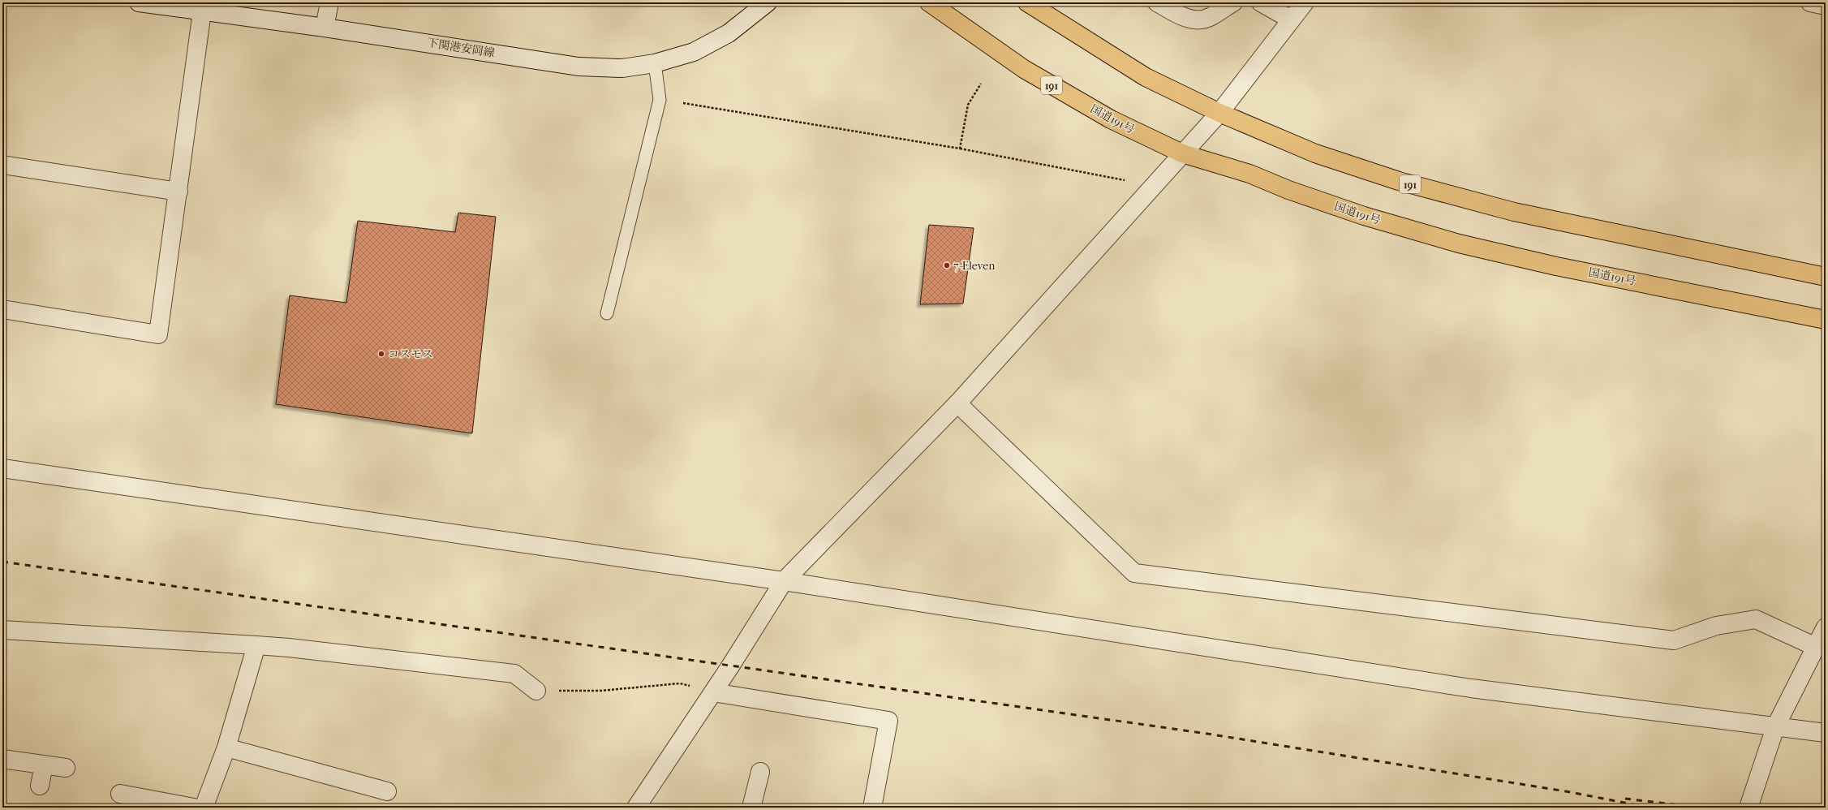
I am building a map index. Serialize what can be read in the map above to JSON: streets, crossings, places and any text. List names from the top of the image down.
{
  "streets": {
    "highway": ["191", "国道191号"],
    "street": ["下関港安岡線"]
  },
  "places": ["7-Eleven", "コスモス"]
}
